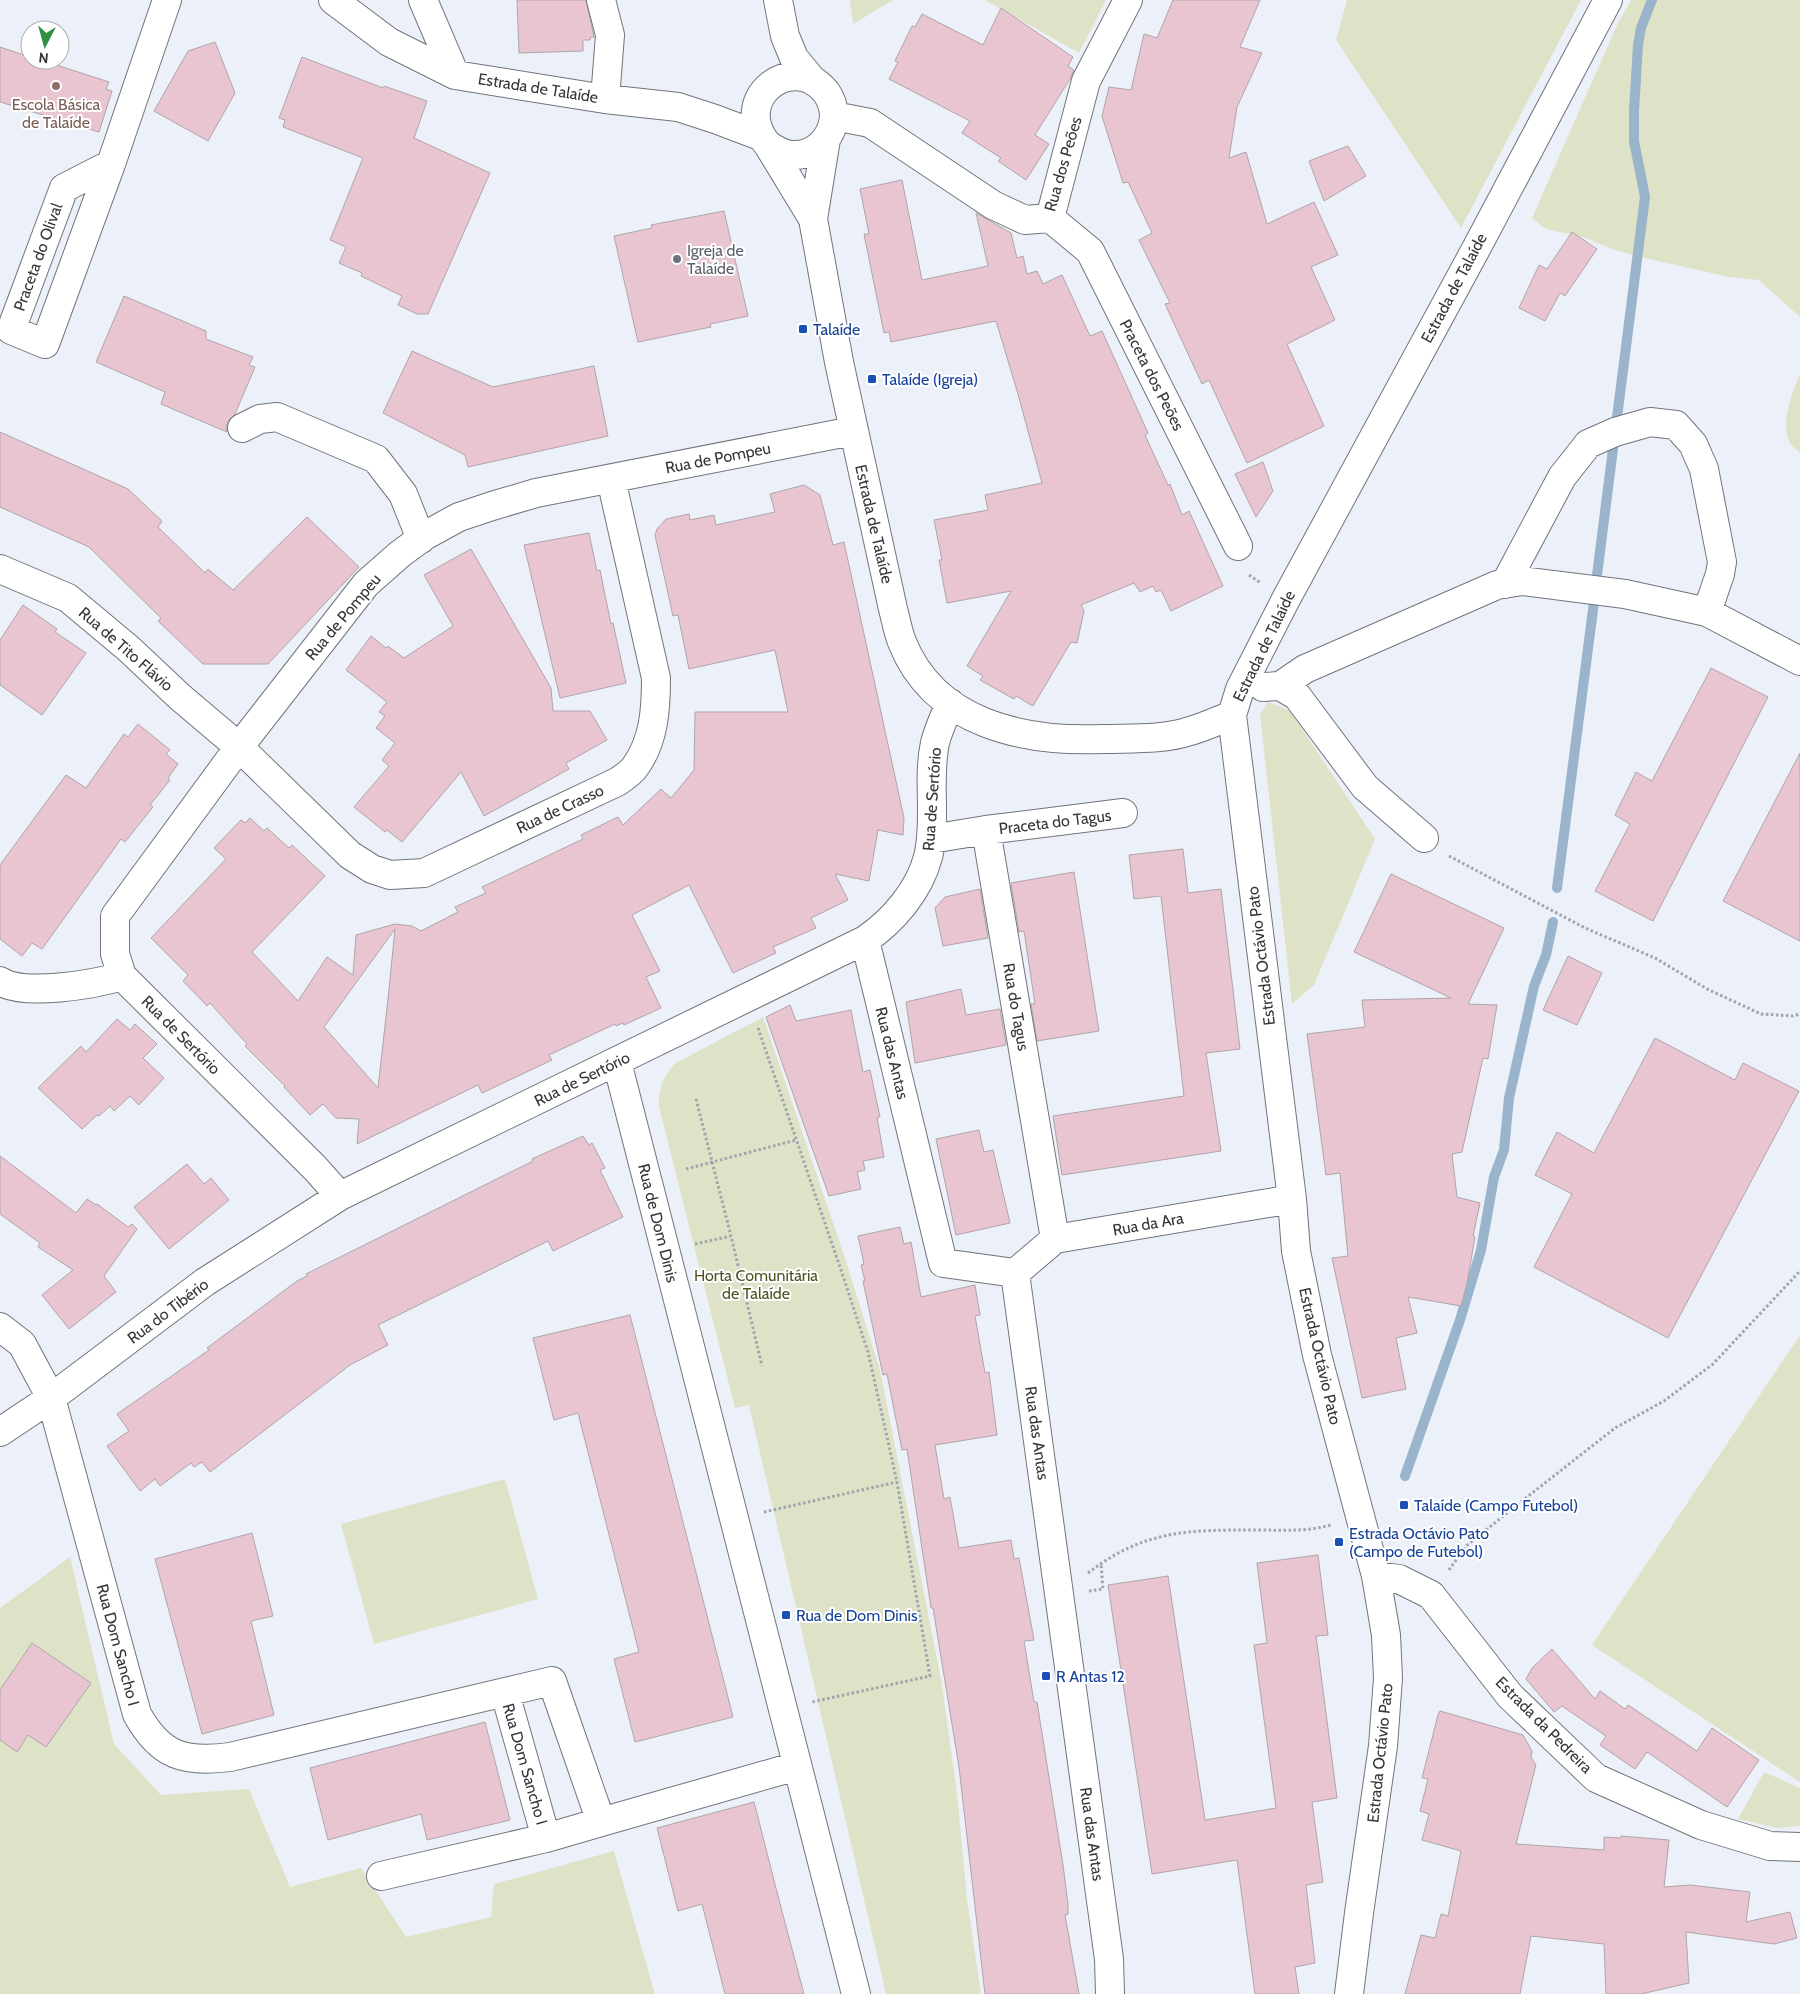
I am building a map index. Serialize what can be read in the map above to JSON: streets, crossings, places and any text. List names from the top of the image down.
{
  "streets": {
    "street": [
      "Estrada de Talaíde",
      "Rua dos Peões",
      "Praceta do Olival",
      "Praceta dos Peões",
      "Rua de Pompeu",
      "Rua de Tito Flávio",
      "Rua de Sertório",
      "Rua de Crasso",
      "Praceta do Tagus",
      "Estrada Octávio Pato",
      "Rua do Tagus",
      "Rua das Antas",
      "Rua de Dom Dinis",
      "Rua da Ara",
      "Rua do Tibério",
      "Rua Dom Sancho I",
      "Estrada da Pedreira"
    ]
  },
  "crossings": [
    ["Estrada de Talaíde", "Rua dos Peões"],
    ["Estrada de Talaíde", "Rua de Pompeu"],
    ["Estrada de Talaíde", "Rua de Sertório"],
    ["Estrada de Talaíde", "Estrada Octávio Pato"],
    ["Rua dos Peões", "Praceta dos Peões"],
    ["Rua de Pompeu", "Rua de Tito Flávio"],
    ["Rua de Pompeu", "Rua de Sertório"],
    ["Rua de Pompeu", "Rua de Crasso"],
    ["Rua de Tito Flávio", "Rua de Crasso"],
    ["Rua de Sertório", "Rua das Antas"],
    ["Rua de Sertório", "Rua de Dom Dinis"],
    ["Rua de Sertório", "Rua do Tibério"],
    ["Praceta do Tagus", "Rua do Tagus"],
    ["Estrada Octávio Pato", "Rua da Ara"],
    ["Estrada Octávio Pato", "Estrada da Pedreira"],
    ["Rua do Tagus", "Rua da Ara"],
    ["Rua das Antas", "Rua da Ara"],
    ["Rua de Dom Dinis", "Rua Dom Sancho I"],
    ["Rua do Tibério", "Rua Dom Sancho I"]
  ],
  "parks": ["Horta Comunitária de Talaíde"],
  "places": {
    "other": ["Escola Básica de Talaíde", "Igreja de Talaíde"],
    "transit": [
      "Talaíde",
      "Talaíde (Igreja)",
      "Talaíde (Campo Futebol)",
      "Estrada Octávio Pato (Campo de Futebol)",
      "Rua de Dom Dinis",
      "R Antas 12"
    ]
  },
  "north": "bottom"
}
